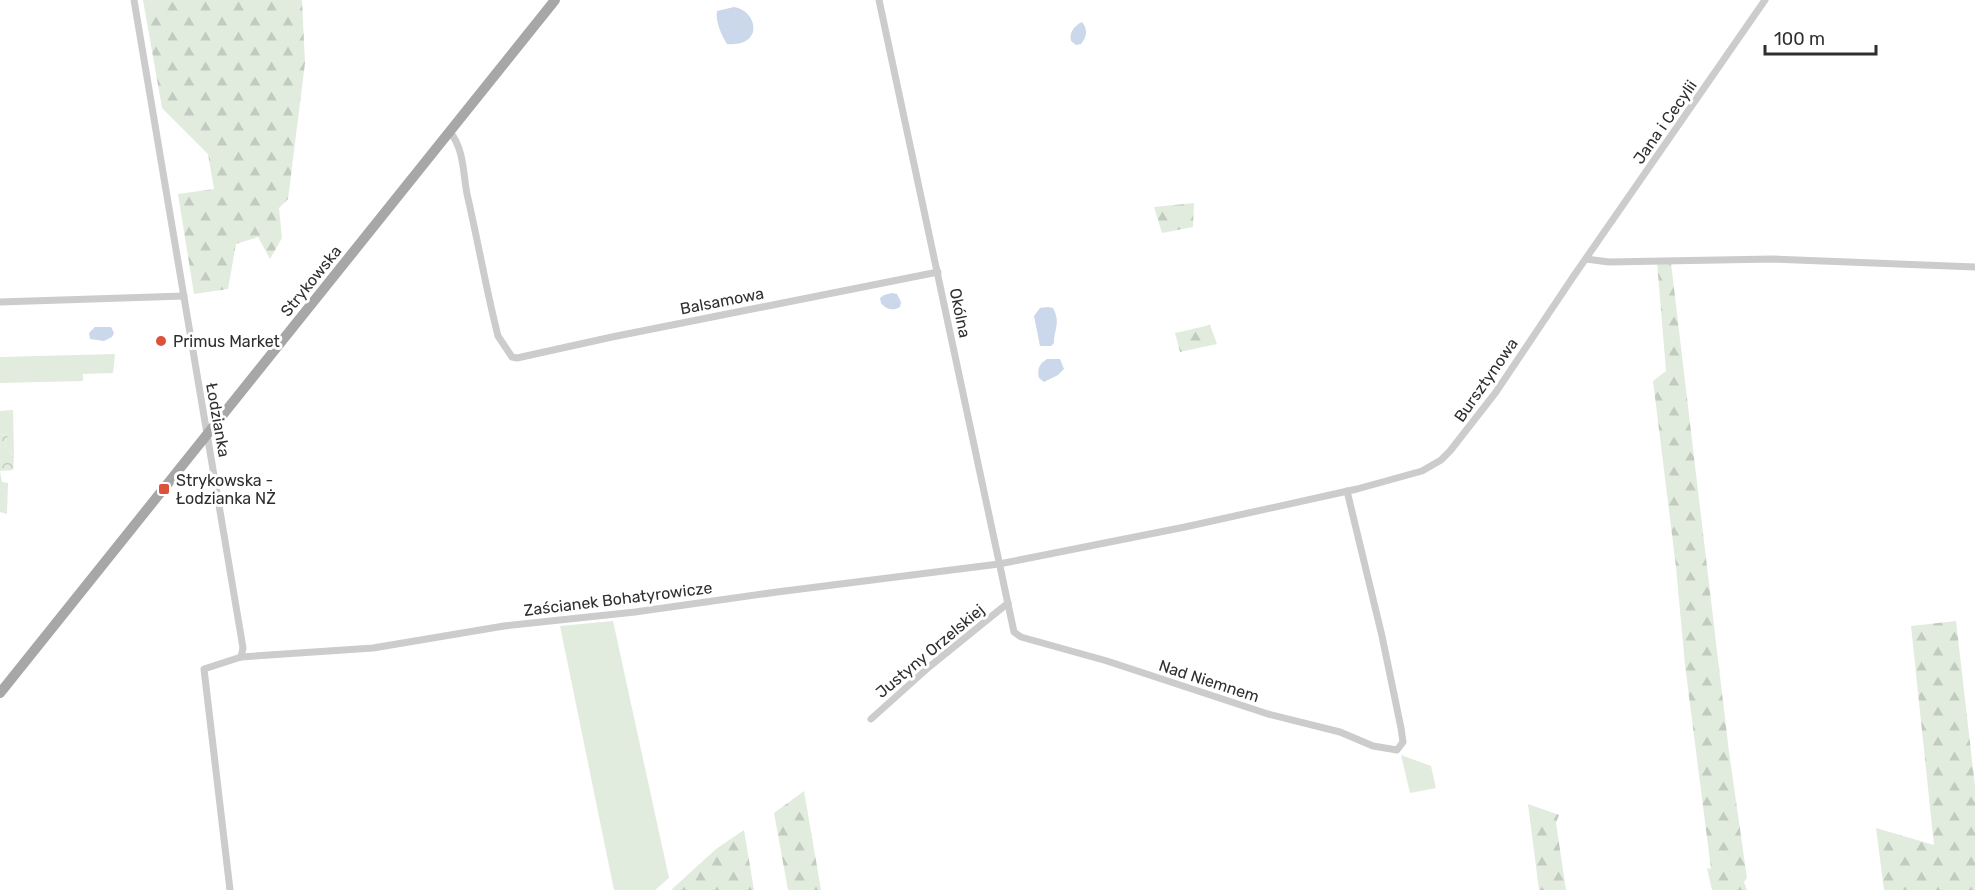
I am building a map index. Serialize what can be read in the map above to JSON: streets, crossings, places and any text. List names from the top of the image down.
{
  "streets": {
    "main road": ["Strykowska"],
    "street": [
      "Jana i Cecylii",
      "Balsamowa",
      "Okólna",
      "Bursztynowa",
      "Łodzianka",
      "Zaścianek Bohatyrowicze",
      "Justyny Orzelskiej",
      "Nad Niemnem"
    ]
  },
  "crossings": [
    ["Jana i Cecylii", "Bursztynowa"],
    ["Strykowska", "Balsamowa"],
    ["Strykowska", "Łodzianka"],
    ["Balsamowa", "Okólna"],
    ["Okólna", "Bursztynowa"],
    ["Okólna", "Zaścianek Bohatyrowicze"],
    ["Okólna", "Justyny Orzelskiej"],
    ["Okólna", "Nad Niemnem"],
    ["Bursztynowa", "Zaścianek Bohatyrowicze"],
    ["Bursztynowa", "Nad Niemnem"],
    ["Łodzianka", "Zaścianek Bohatyrowicze"]
  ],
  "places": {
    "other": ["Primus Market"],
    "transit": ["Strykowska - Łodzianka NŻ"]
  },
  "scale_bar": "100 m"
}
